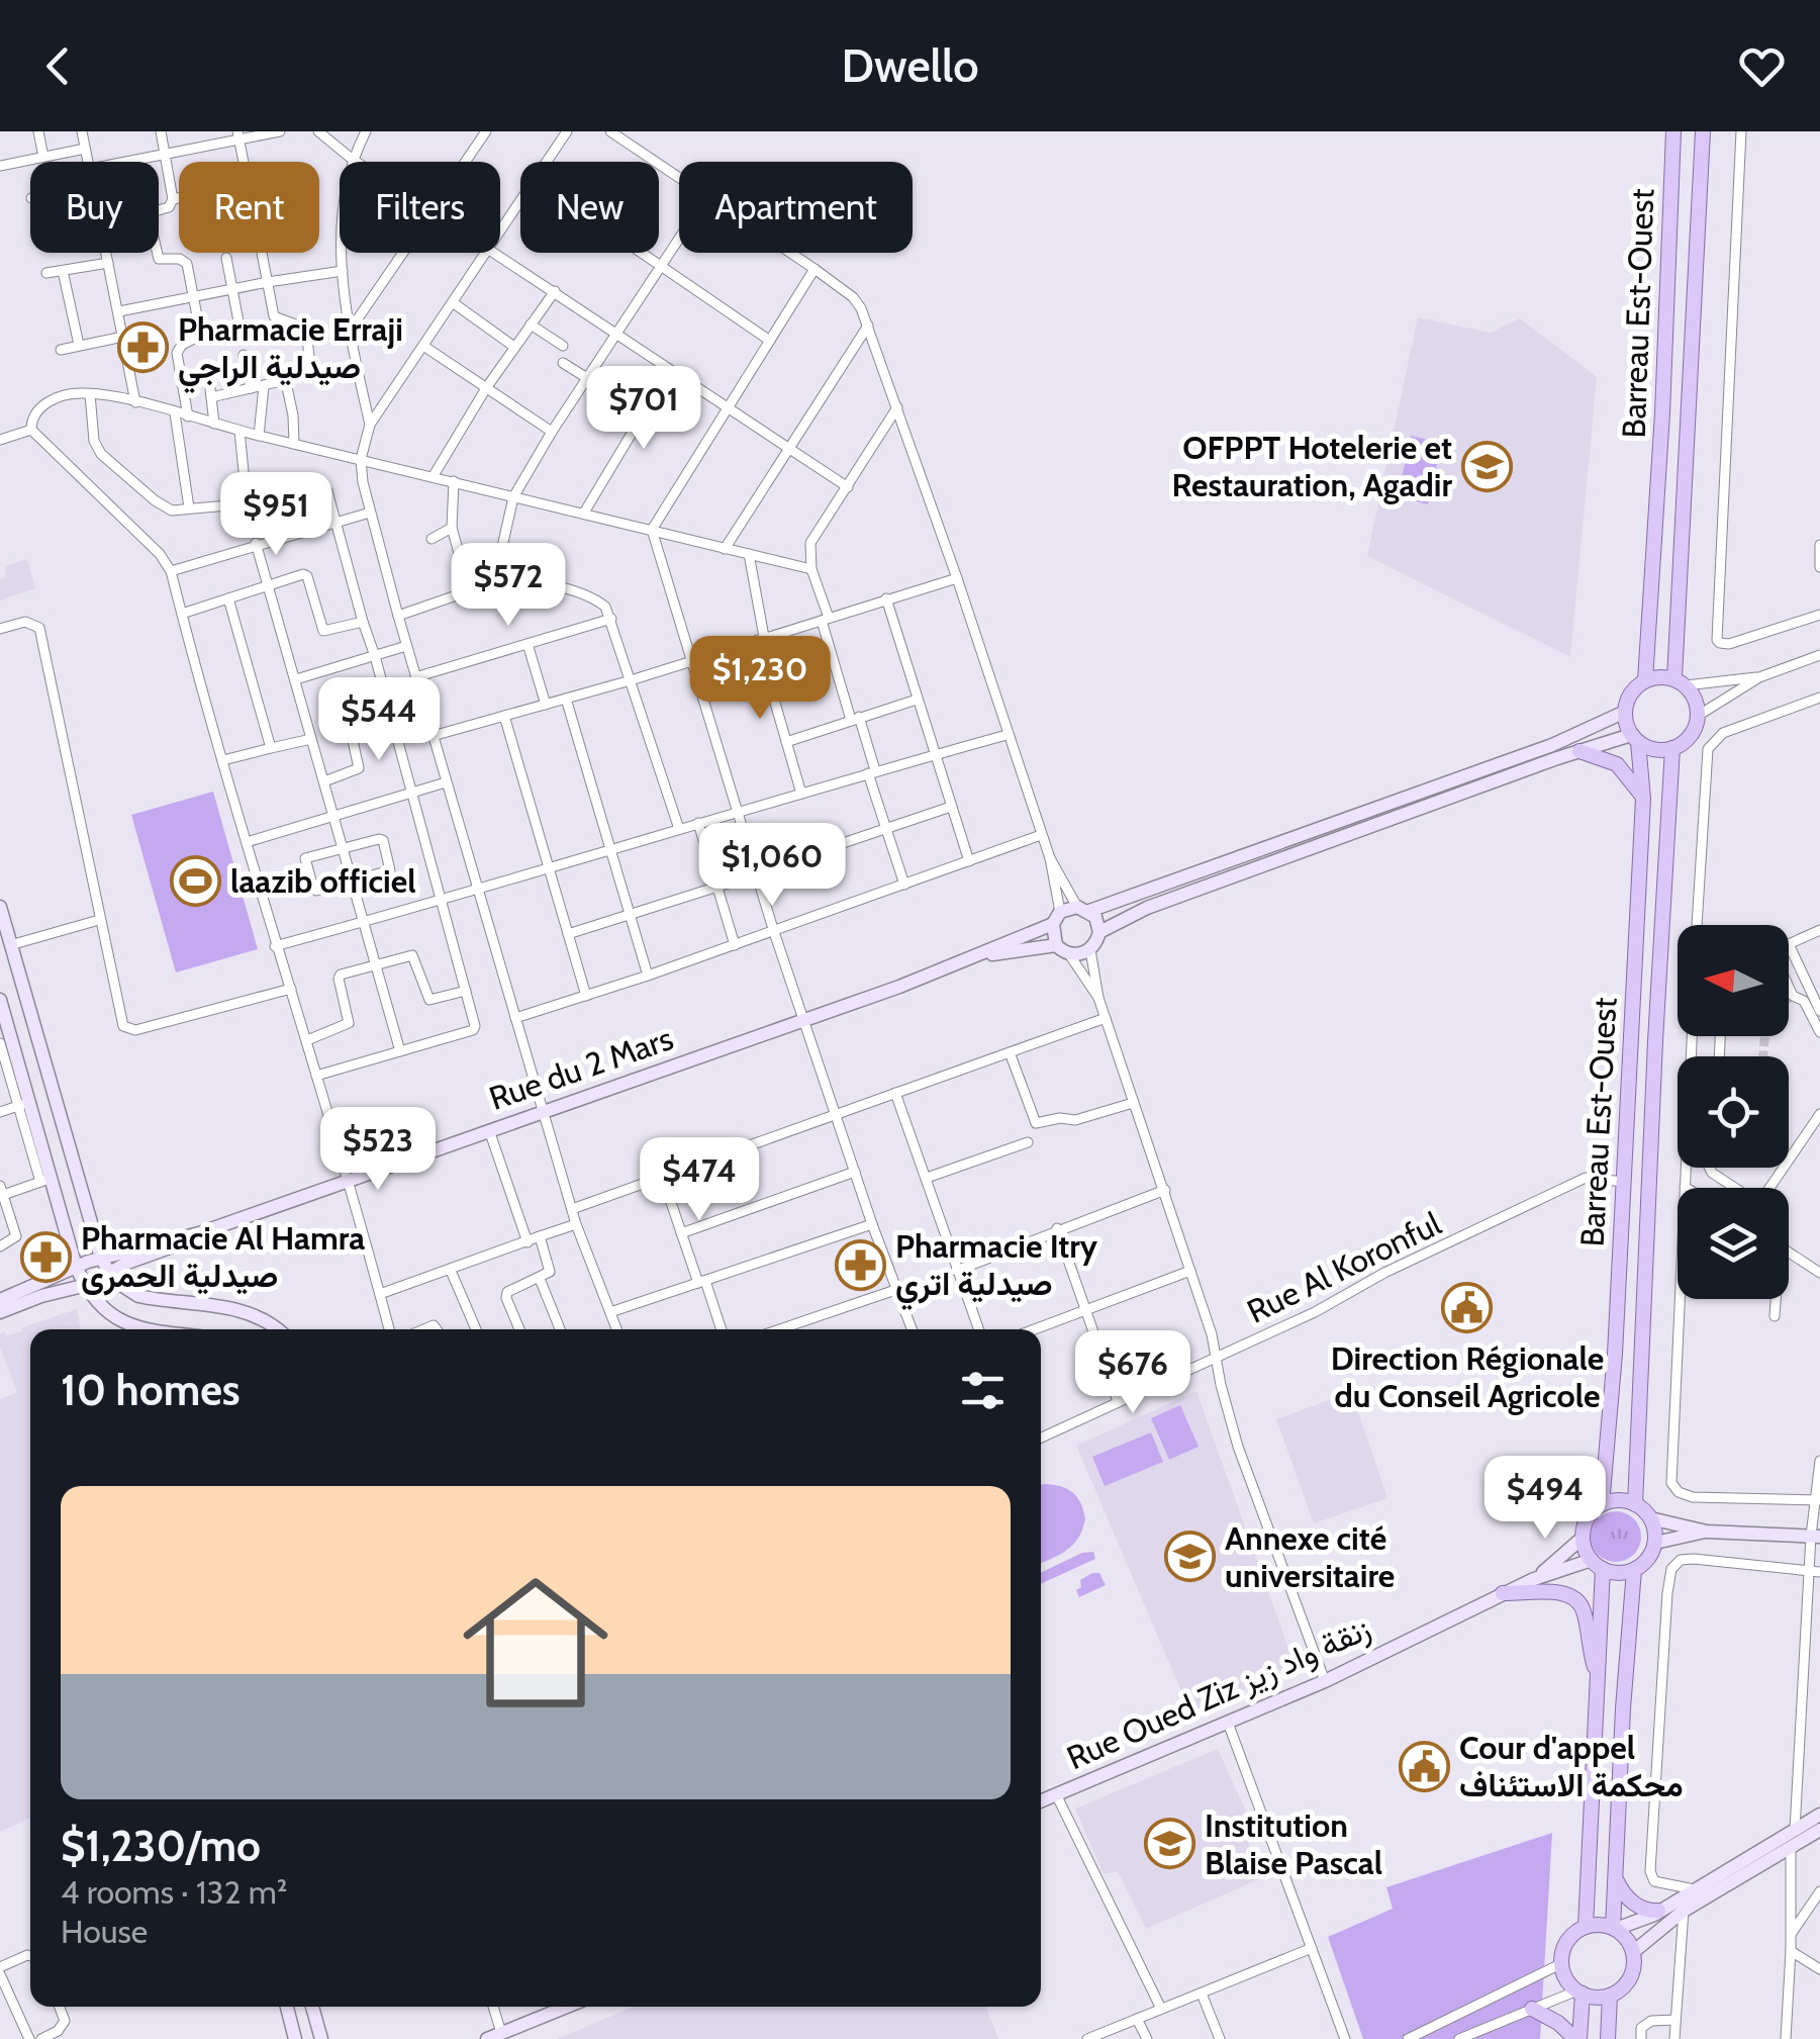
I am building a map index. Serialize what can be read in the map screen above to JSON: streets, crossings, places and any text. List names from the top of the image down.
{
  "streets": {
    "main road": ["Barreau Est-Ouest"],
    "street": ["Rue du 2 Mars", "Rue Al Koronful", "Rue Oued Ziz زنقة واد زيز"]
  },
  "crossings": [
    ["Barreau Est-Ouest", "Rue Al Koronful"],
    ["Barreau Est-Ouest", "Rue Oued Ziz زنقة واد زيز"]
  ],
  "places": {
    "pharmacy": ["Pharmacie Erraji صيدلية الراجي", "Pharmacie Al Hamra صيدلية الحمرى", "Pharmacie Itry صيدلية اتري"],
    "school or university": ["OFPPT Hotelerie et Restauration, Agadir", "Annexe cité universitaire", "Institution Blaise Pascal"],
    "sports": ["laazib officiel"],
    "public building": ["Direction Régionale du Conseil Agricole", "Cour d'appel محكمة الاستئناف"]
  },
  "north": "left",
  "page": {
    "header": "Dwello",
    "chip": [
      "Buy",
      "Rent",
      "Filters",
      "New",
      "Apartment"
    ],
    "price": [
      "$701",
      "$951",
      "$572",
      "$1,230",
      "$544",
      "$1,060",
      "$523",
      "$474",
      "$676",
      "$494"
    ],
    "heading": "10 homes",
    "list": [
      {
        "name": "$1,230/mo",
        "note": "4 rooms · 132 m² · House"
      }
    ]
  }
}
